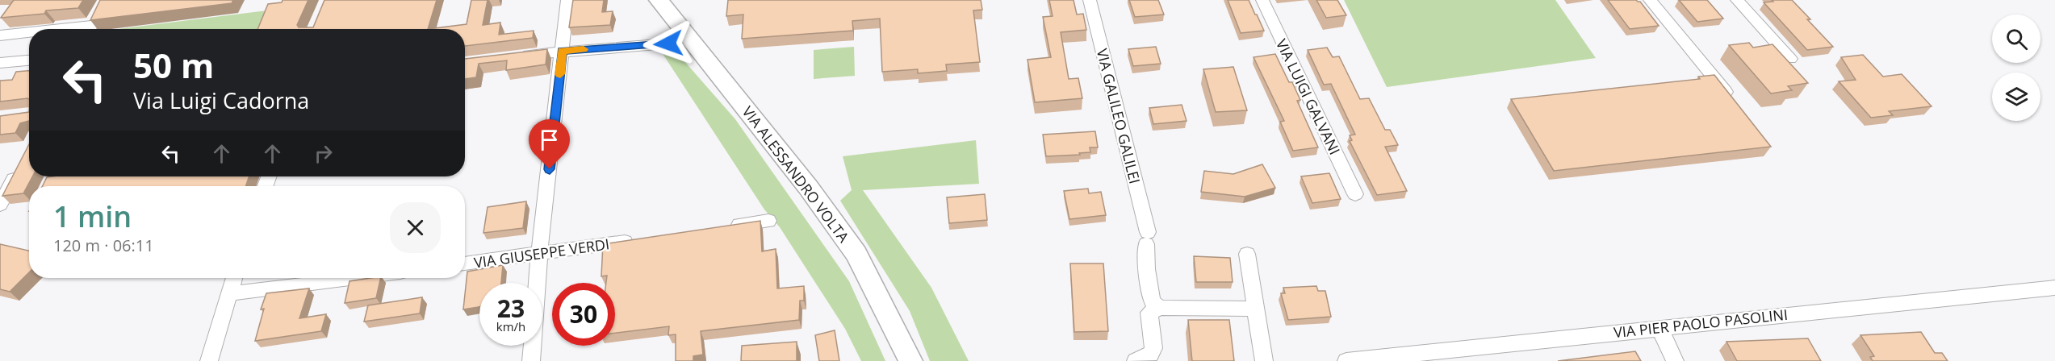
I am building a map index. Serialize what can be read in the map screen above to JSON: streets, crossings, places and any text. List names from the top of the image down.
{
  "streets": {
    "main road": ["VIA ALESSANDRO VOLTA"],
    "street": [
      "VIA LUIGI GALVANI",
      "VIA GALILEO GALILEI",
      "VIA GIUSEPPE VERDI",
      "VIA PIER PAOLO PASOLINI"
    ]
  },
  "page": {
    "turn": ["50 m", "Via Luigi Cadorna"],
    "heading": ["1 min", "120 m · 06:11"],
    "speed": "23 km/h",
    "limit": "30"
  }
}
